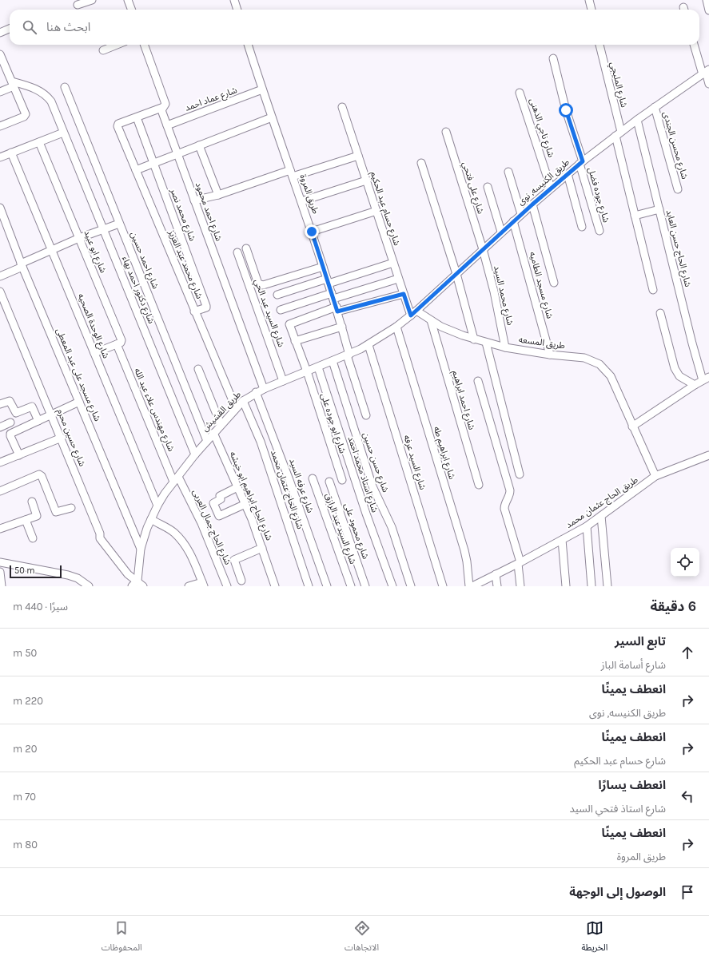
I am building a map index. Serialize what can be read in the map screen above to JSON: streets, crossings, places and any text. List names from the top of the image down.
{
  "streets": {
    "street": [
      "شارع المليجي",
      "شارع عماد احمد",
      "شارع ناجي الذهنى",
      "شارع محسن الجندى",
      "طريق الكنيسه, نوى",
      "شارع على فتحي",
      "طريق المروة",
      "شارع جوده فضل",
      "شارع حسام عبد الحكيم",
      "شارع احمد محمود",
      "شارع محمد نصر",
      "شارع الحاج حسن العابد",
      "شارع ابو عبيد",
      "شارع احمد حسين",
      "شارع محمد عبد العزيز",
      "شارع مسجد الطاميه",
      "شارع دكتور احمد بهاء",
      "شارع محمد السيد",
      "شارع السيد عبد الحي",
      "شارع الوحدة الصحيه",
      "طريق المسعه",
      "شارع مسجد على عبد المعطى",
      "شارع احمد ابراهيم",
      "شارع مهندس علاء عبد الله",
      "طريق القشيش",
      "شارع ابو جوده على",
      "شارع حسين محرم",
      "شارع ابراهيم طه",
      "شارع حسن حسين",
      "شارع السيد عرفه",
      "شارع استاذ محمد احمد",
      "شارع عرفه السيد",
      "شارع الحاج عتمان محمد",
      "شارع الحاج ابراهيم ابو خيشه",
      "طريق الحاج عثمان محمد",
      "شارع الحاج جمال العربى",
      "شارع السيد عبد الرازق",
      "شارع محمود على"
    ]
  },
  "crossings": [
    ["شارع المليجي", "طريق الكنيسه, نوى"],
    ["شارع عماد احمد", "طريق المروة"],
    ["شارع عماد احمد", "شارع احمد محمود"],
    ["شارع ناجي الذهنى", "طريق الكنيسه, نوى"],
    ["شارع محسن الجندى", "طريق الكنيسه, نوى"],
    ["طريق الكنيسه, نوى", "شارع على فتحي"],
    ["طريق الكنيسه, نوى", "شارع جوده فضل"],
    ["طريق الكنيسه, نوى", "شارع الحاج حسن العابد"],
    ["طريق الكنيسه, نوى", "شارع مسجد الطاميه"],
    ["طريق الكنيسه, نوى", "شارع محمد السيد"],
    ["طريق الكنيسه, نوى", "طريق المسعه"],
    ["طريق الكنيسه, نوى", "طريق القشيش"],
    ["شارع على فتحي", "شارع محمد السيد"],
    ["طريق المروة", "طريق القشيش"],
    ["طريق المروة", "شارع ابو جوده على"],
    ["شارع حسام عبد الحكيم", "طريق القشيش"],
    ["شارع احمد محمود", "طريق القشيش"],
    ["شارع محمد نصر", "شارع محمد عبد العزيز"],
    ["شارع ابو عبيد", "شارع مهندس علاء عبد الله"],
    ["شارع احمد حسين", "طريق القشيش"],
    ["شارع محمد عبد العزيز", "طريق القشيش"],
    ["شارع مسجد الطاميه", "طريق المسعه"],
    ["شارع دكتور احمد بهاء", "طريق القشيش"],
    ["شارع محمد السيد", "طريق المسعه"],
    ["شارع السيد عبد الحي", "طريق القشيش"],
    ["شارع الوحدة الصحيه", "طريق القشيش"],
    ["طريق المسعه", "شارع احمد ابراهيم"],
    ["طريق المسعه", "طريق القشيش"],
    ["طريق المسعه", "طريق الحاج عثمان محمد"],
    ["شارع مسجد على عبد المعطى", "طريق القشيش"],
    ["شارع مهندس علاء عبد الله", "طريق القشيش"],
    ["شارع مهندس علاء عبد الله", "شارع الحاج جمال العربى"],
    ["طريق القشيش", "شارع ابو جوده على"],
    ["طريق القشيش", "شارع حسين محرم"],
    ["طريق القشيش", "شارع ابراهيم طه"],
    ["طريق القشيش", "شارع حسن حسين"],
    ["طريق القشيش", "شارع السيد عرفه"],
    ["طريق القشيش", "شارع استاذ محمد احمد"],
    ["طريق القشيش", "شارع عرفه السيد"],
    ["طريق القشيش", "شارع الحاج عتمان محمد"],
    ["طريق القشيش", "شارع الحاج ابراهيم ابو خيشه"],
    ["طريق القشيش", "شارع الحاج جمال العربى"]
  ],
  "scale_bar": "50 m",
  "page": {
    "search": "ابحث هنا",
    "scale": "50 m",
    "heading": ["6 دقيقة", "سيرًا · 440 m"],
    "list": [
      ["تابع السير", "شارع أسامة الباز", "50 m"],
      ["انعطف يمينًا", "طريق الكنيسه, نوى", "220 m"],
      ["انعطف يمينًا", "شارع حسام عبد الحكيم", "20 m"],
      ["انعطف يسارًا", "شارع استاذ فتحي السيد", "70 m"],
      ["انعطف يمينًا", "طريق المروة", "80 m"],
      "الوصول إلى الوجهة"
    ],
    "nav": ["الخريطة", "الاتجاهات", "المحفوظات"]
  }
}
